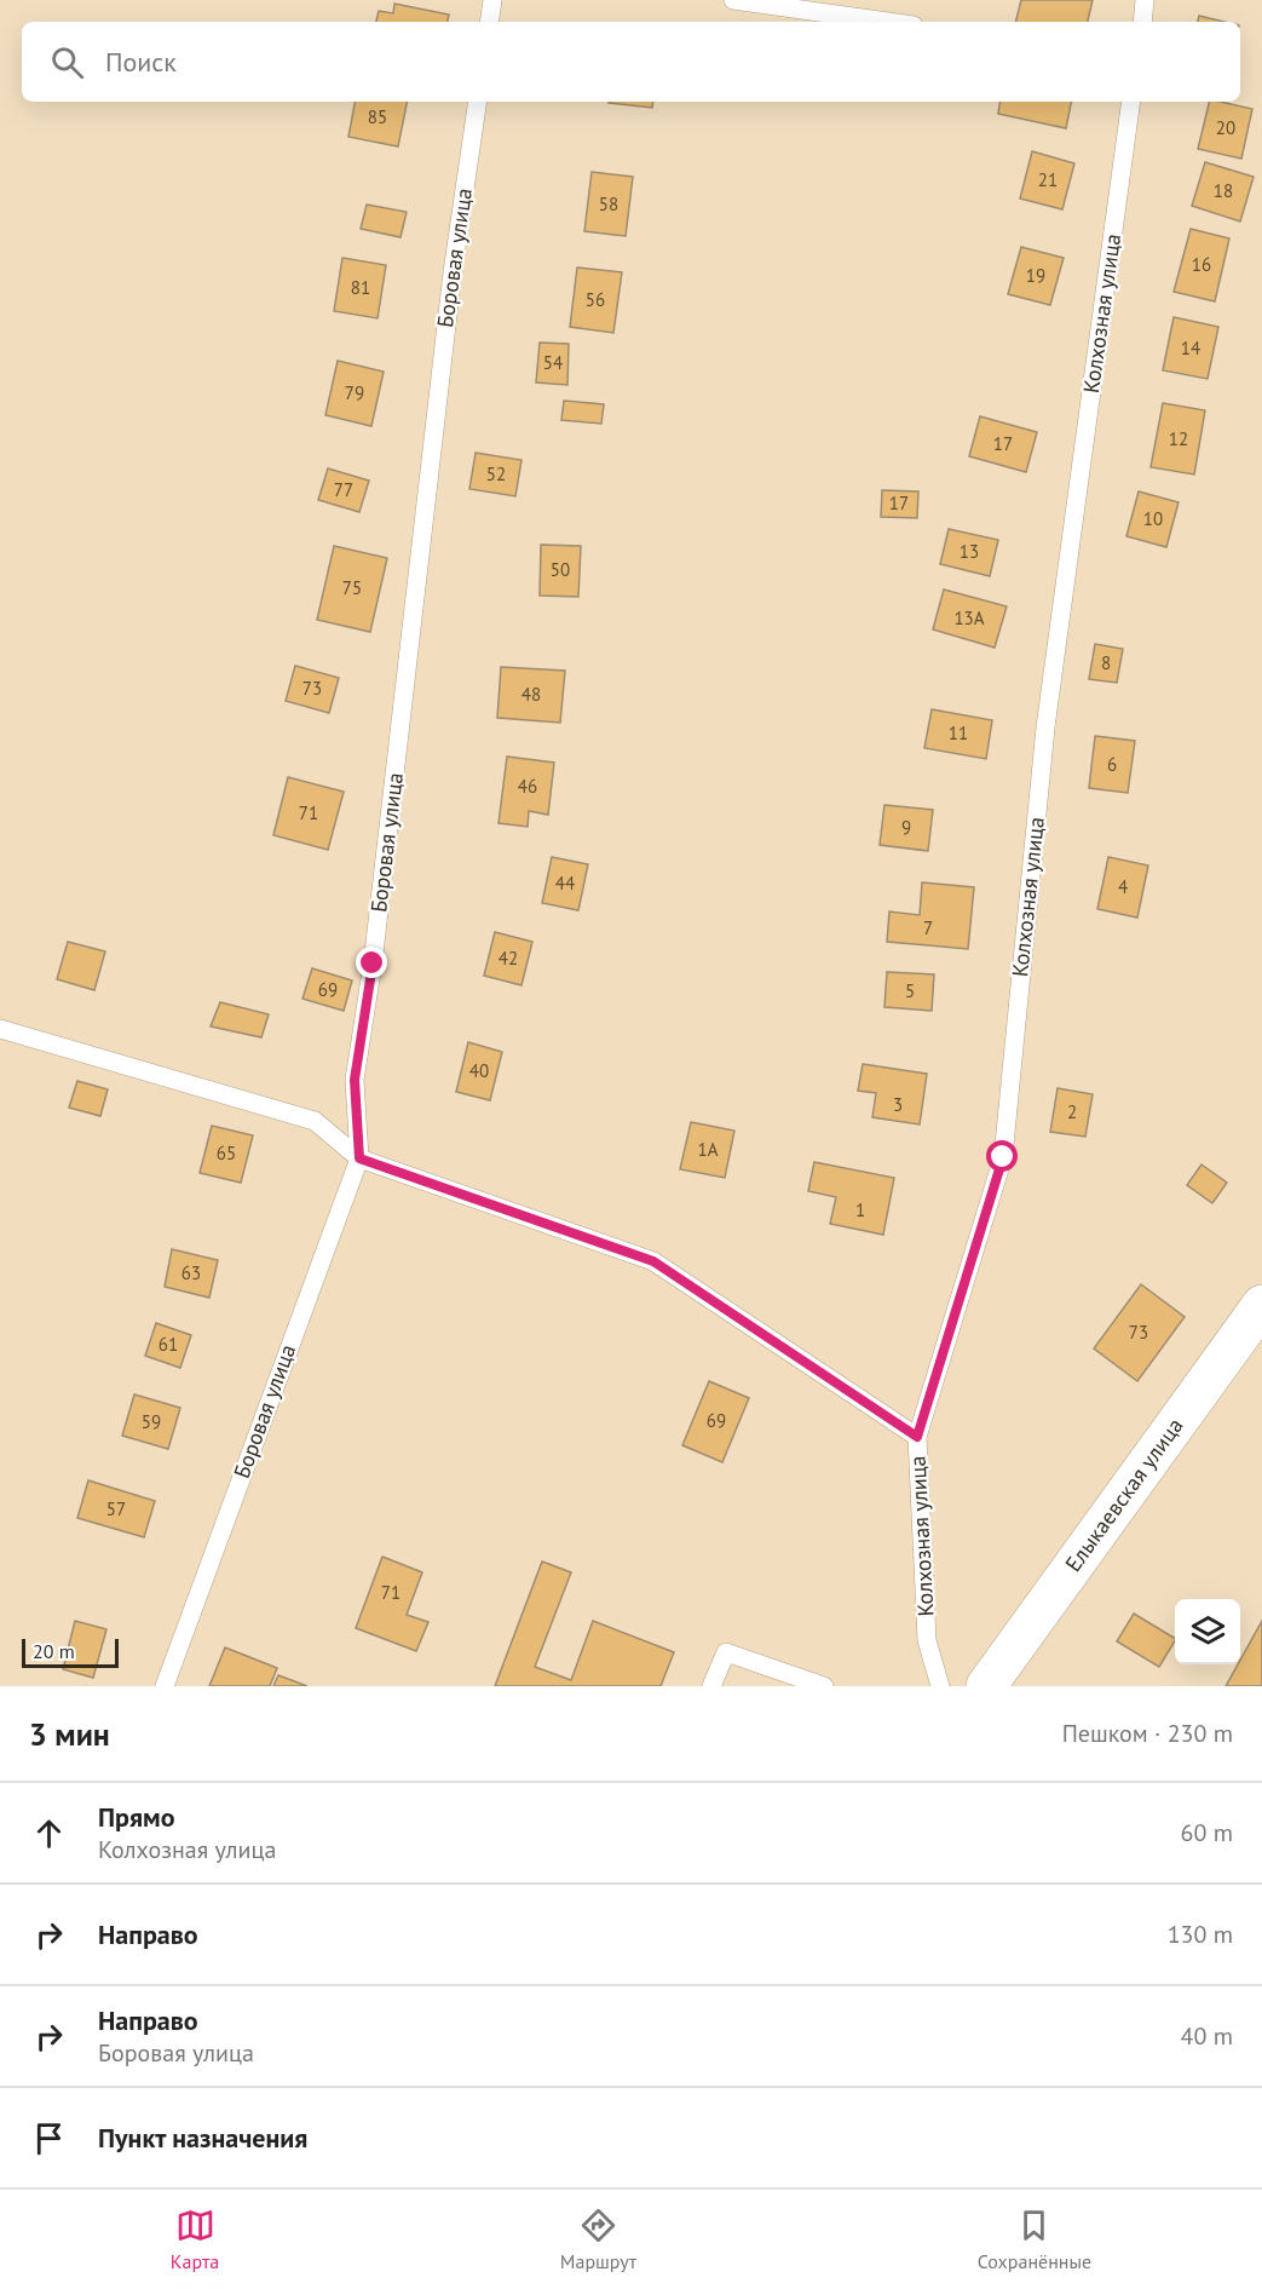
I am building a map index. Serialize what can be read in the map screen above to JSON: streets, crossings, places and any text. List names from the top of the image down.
{
  "streets": {
    "street": ["Елыкаевская улица"],
    "lane": ["Боровая улица", "Колхозная улица"]
  },
  "house_numbers": [
    "85",
    "20",
    "21",
    "18",
    "58",
    "16",
    "19",
    "81",
    "56",
    "14",
    "54",
    "79",
    "12",
    "17",
    "52",
    "77",
    "17",
    "10",
    "13",
    "50",
    "75",
    "13А",
    "8",
    "73",
    "48",
    "11",
    "6",
    "46",
    "71",
    "9",
    "44",
    "4",
    "7",
    "42",
    "69",
    "5",
    "40",
    "3",
    "2",
    "1А",
    "65",
    "1",
    "63",
    "73",
    "61",
    "69",
    "59",
    "57",
    "71"
  ],
  "scale_bar": "20 m",
  "page": {
    "search": "Поиск",
    "scale": "20 m",
    "heading": ["3 мин", "Пешком · 230 m"],
    "list": [
      ["Прямо", "Колхозная улица", "60 m"],
      ["Направо", "130 m"],
      ["Направо", "Боровая улица", "40 m"],
      "Пункт назначения"
    ],
    "nav": ["Карта", "Маршрут", "Сохранённые"]
  }
}
